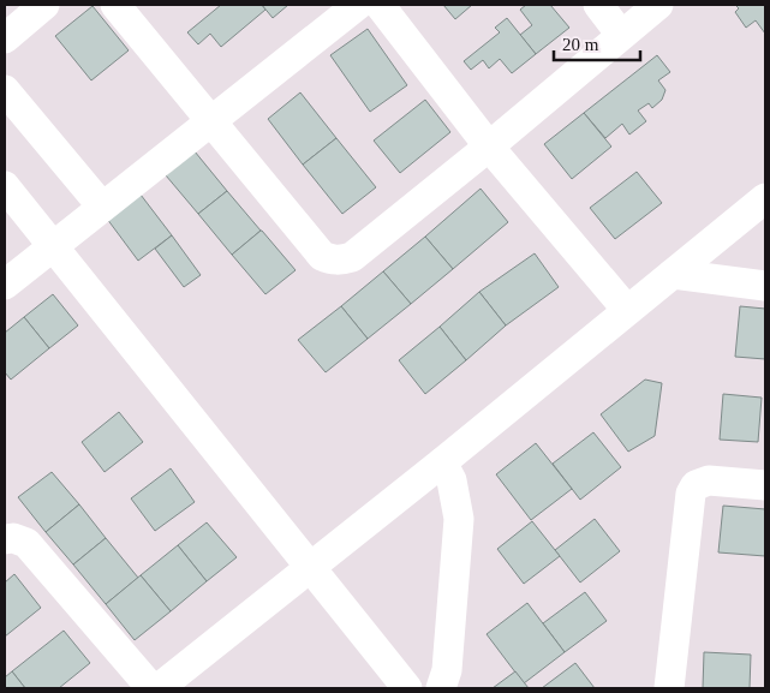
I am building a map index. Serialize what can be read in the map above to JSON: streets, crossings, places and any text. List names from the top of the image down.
{
  "scale_bar": "20 m"
}
